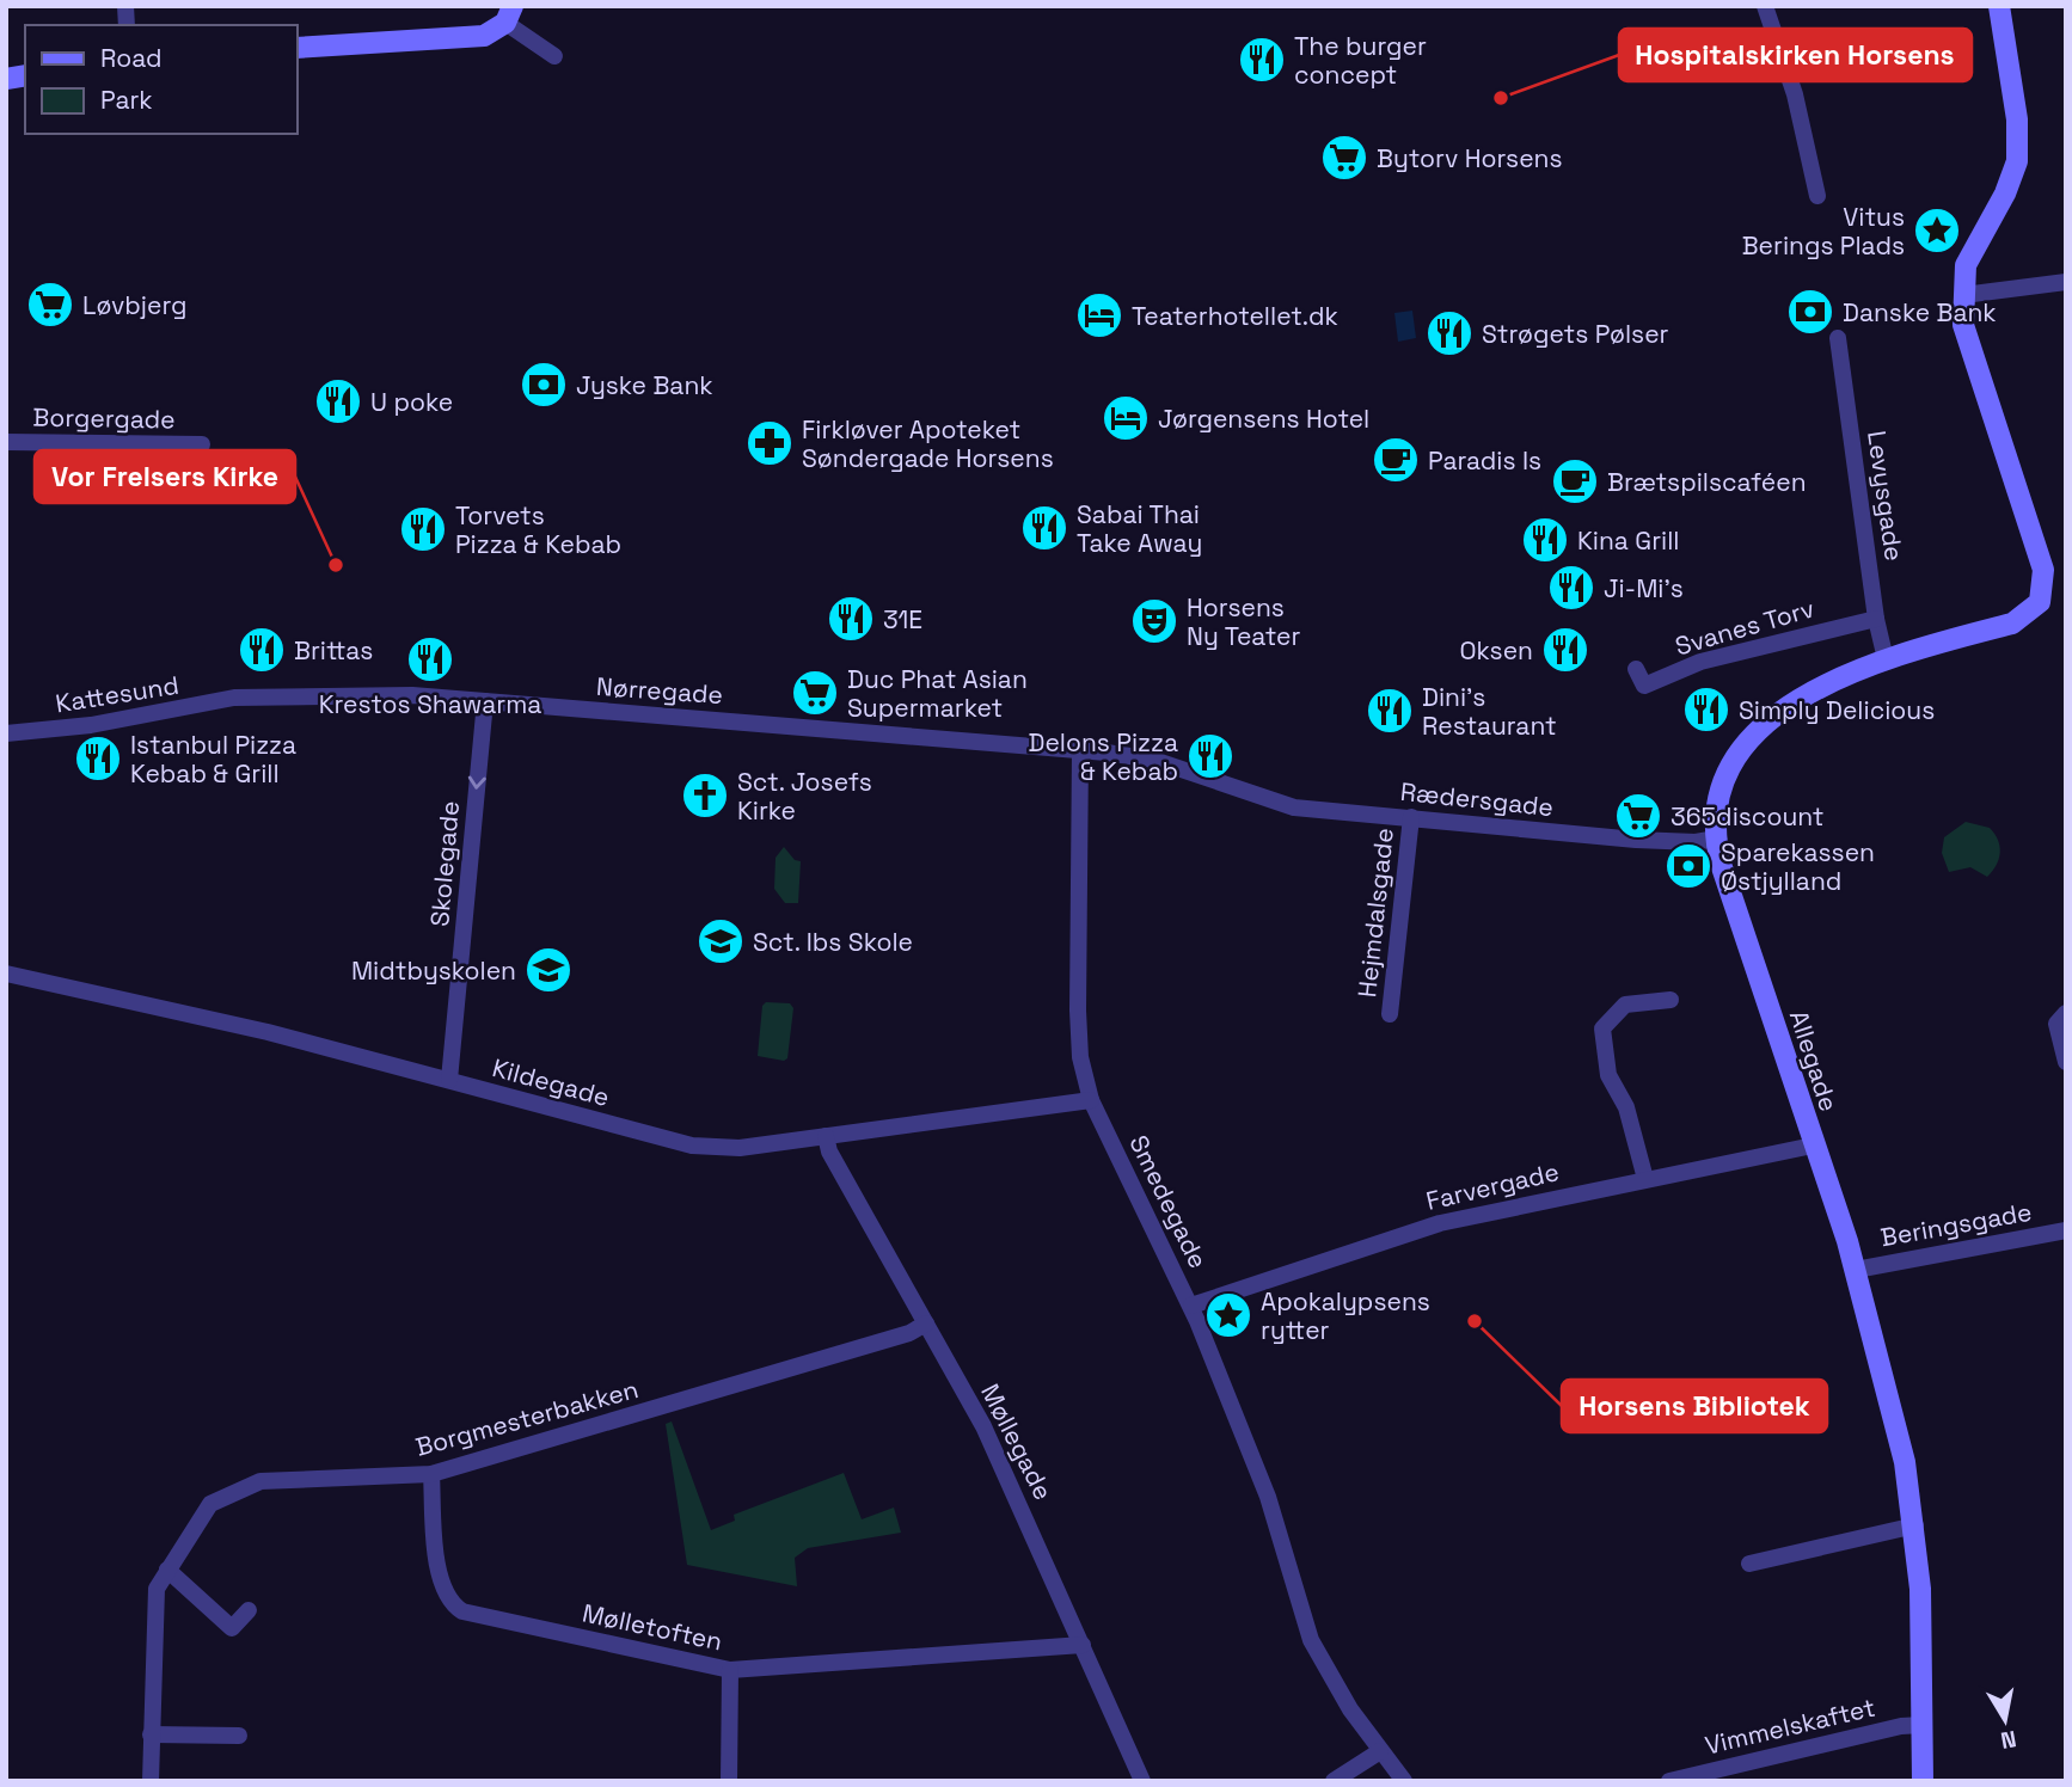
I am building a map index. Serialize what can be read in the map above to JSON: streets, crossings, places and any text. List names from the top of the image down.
{
  "streets": {
    "street": [
      "Borgergade",
      "Levysgade",
      "Svanes Torv",
      "Nørregade",
      "Kattesund",
      "Rædersgade",
      "Skolegade",
      "Hejmdalsgade",
      "Allegade",
      "Kildegade",
      "Farvergade",
      "Smedegade",
      "Beringsgade",
      "Borgmesterbakken",
      "Møllegade",
      "Mølletoften",
      "Vimmelskaftet"
    ]
  },
  "crossings": [
    ["Levysgade", "Svanes Torv"],
    ["Levysgade", "Allegade"],
    ["Nørregade", "Kattesund"],
    ["Nørregade", "Rædersgade"],
    ["Nørregade", "Skolegade"],
    ["Nørregade", "Smedegade"],
    ["Rædersgade", "Hejmdalsgade"],
    ["Rædersgade", "Allegade"],
    ["Skolegade", "Kildegade"],
    ["Allegade", "Farvergade"],
    ["Allegade", "Beringsgade"],
    ["Allegade", "Vimmelskaftet"],
    ["Kildegade", "Smedegade"],
    ["Kildegade", "Møllegade"],
    ["Farvergade", "Smedegade"],
    ["Borgmesterbakken", "Møllegade"],
    ["Borgmesterbakken", "Mølletoften"],
    ["Møllegade", "Mølletoften"]
  ],
  "one_way": ["Skolegade"],
  "places": {
    "restaurant": [
      "The burger concept",
      "Strøgets Pølser",
      "U poke",
      "Sabai Thai Take Away",
      "Torvets Pizza & Kebab",
      "Kina Grill",
      "Ji-Mi's",
      "31E",
      "Brittas",
      "Oksen",
      "Krestos Shawarma",
      "Simply Delicious",
      "Dini's Restaurant",
      "Delons Pizza & Kebab",
      "Istanbul Pizza Kebab & Grill"
    ],
    "other": ["Hospitalskirken Horsens", "Vor Frelsers Kirke", "Horsens Bibliotek"],
    "supermarket": [
      "Bytorv Horsens",
      "Løvbjerg",
      "Duc Phat Asian Supermarket",
      "365discount"
    ],
    "place": ["Vitus Berings Plads", "Apokalypsens rytter"],
    "bank": ["Danske Bank", "Jyske Bank", "Sparekassen Østjylland"],
    "hotel": ["Teaterhotellet.dk", "Jørgensens Hotel"],
    "pharmacy": ["Firkløver Apoteket Søndergade Horsens"],
    "cafe": ["Paradis Is", "Brætspilscaféen"],
    "theatre": ["Horsens Ny Teater"],
    "church": ["Sct. Josefs Kirke"],
    "school or university": ["Sct. Ibs Skole", "Midtbyskolen"]
  },
  "legend": ["Road", "Park"],
  "north": "bottom"
}
